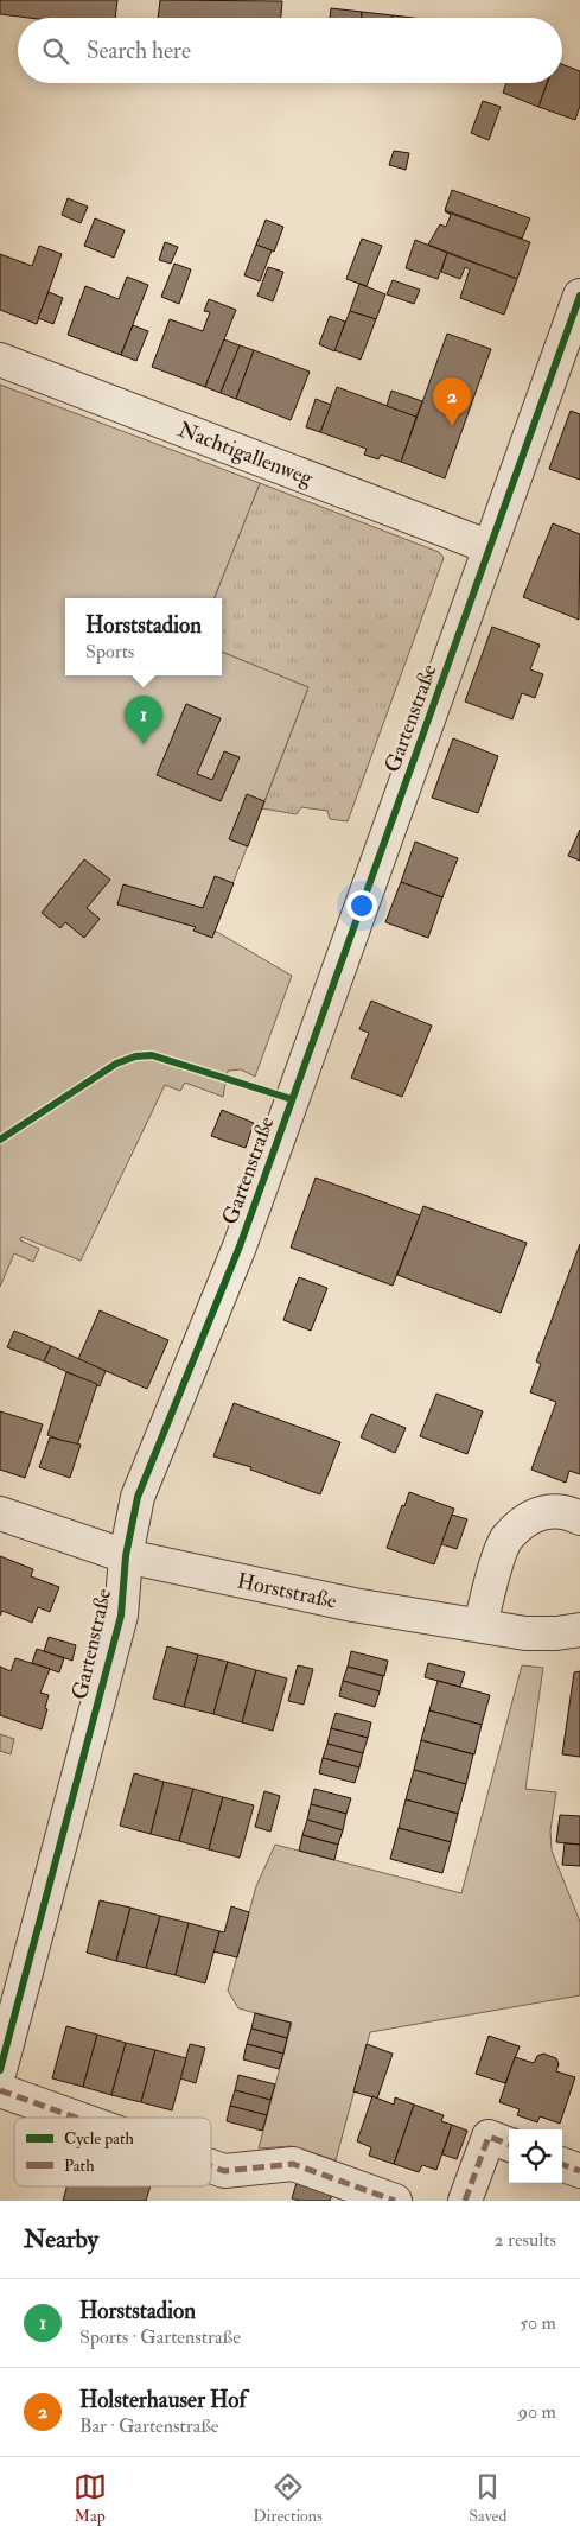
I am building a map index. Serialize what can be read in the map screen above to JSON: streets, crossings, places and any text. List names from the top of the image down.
{
  "streets": {
    "street": ["Nachtigallenweg", "Gartenstraße", "Horststraße"]
  },
  "crossings": [
    ["Nachtigallenweg", "Gartenstraße"],
    ["Gartenstraße", "Horststraße"]
  ],
  "legend": ["Cycle path", "Path"],
  "page": {
    "search": "Search here",
    "pins": ["2", "1"],
    "popup": ["Horststadion", "Sports"],
    "heading": ["Nearby", "2 results"],
    "list": [
      {
        "mark": "1",
        "name": "Horststadion",
        "note": "Sports · Gartenstraße",
        "value": "50 m"
      },
      {
        "mark": "2",
        "name": "Holsterhauser Hof",
        "note": "Bar · Gartenstraße",
        "value": "90 m"
      }
    ],
    "nav": ["Map", "Directions", "Saved"]
  }
}
